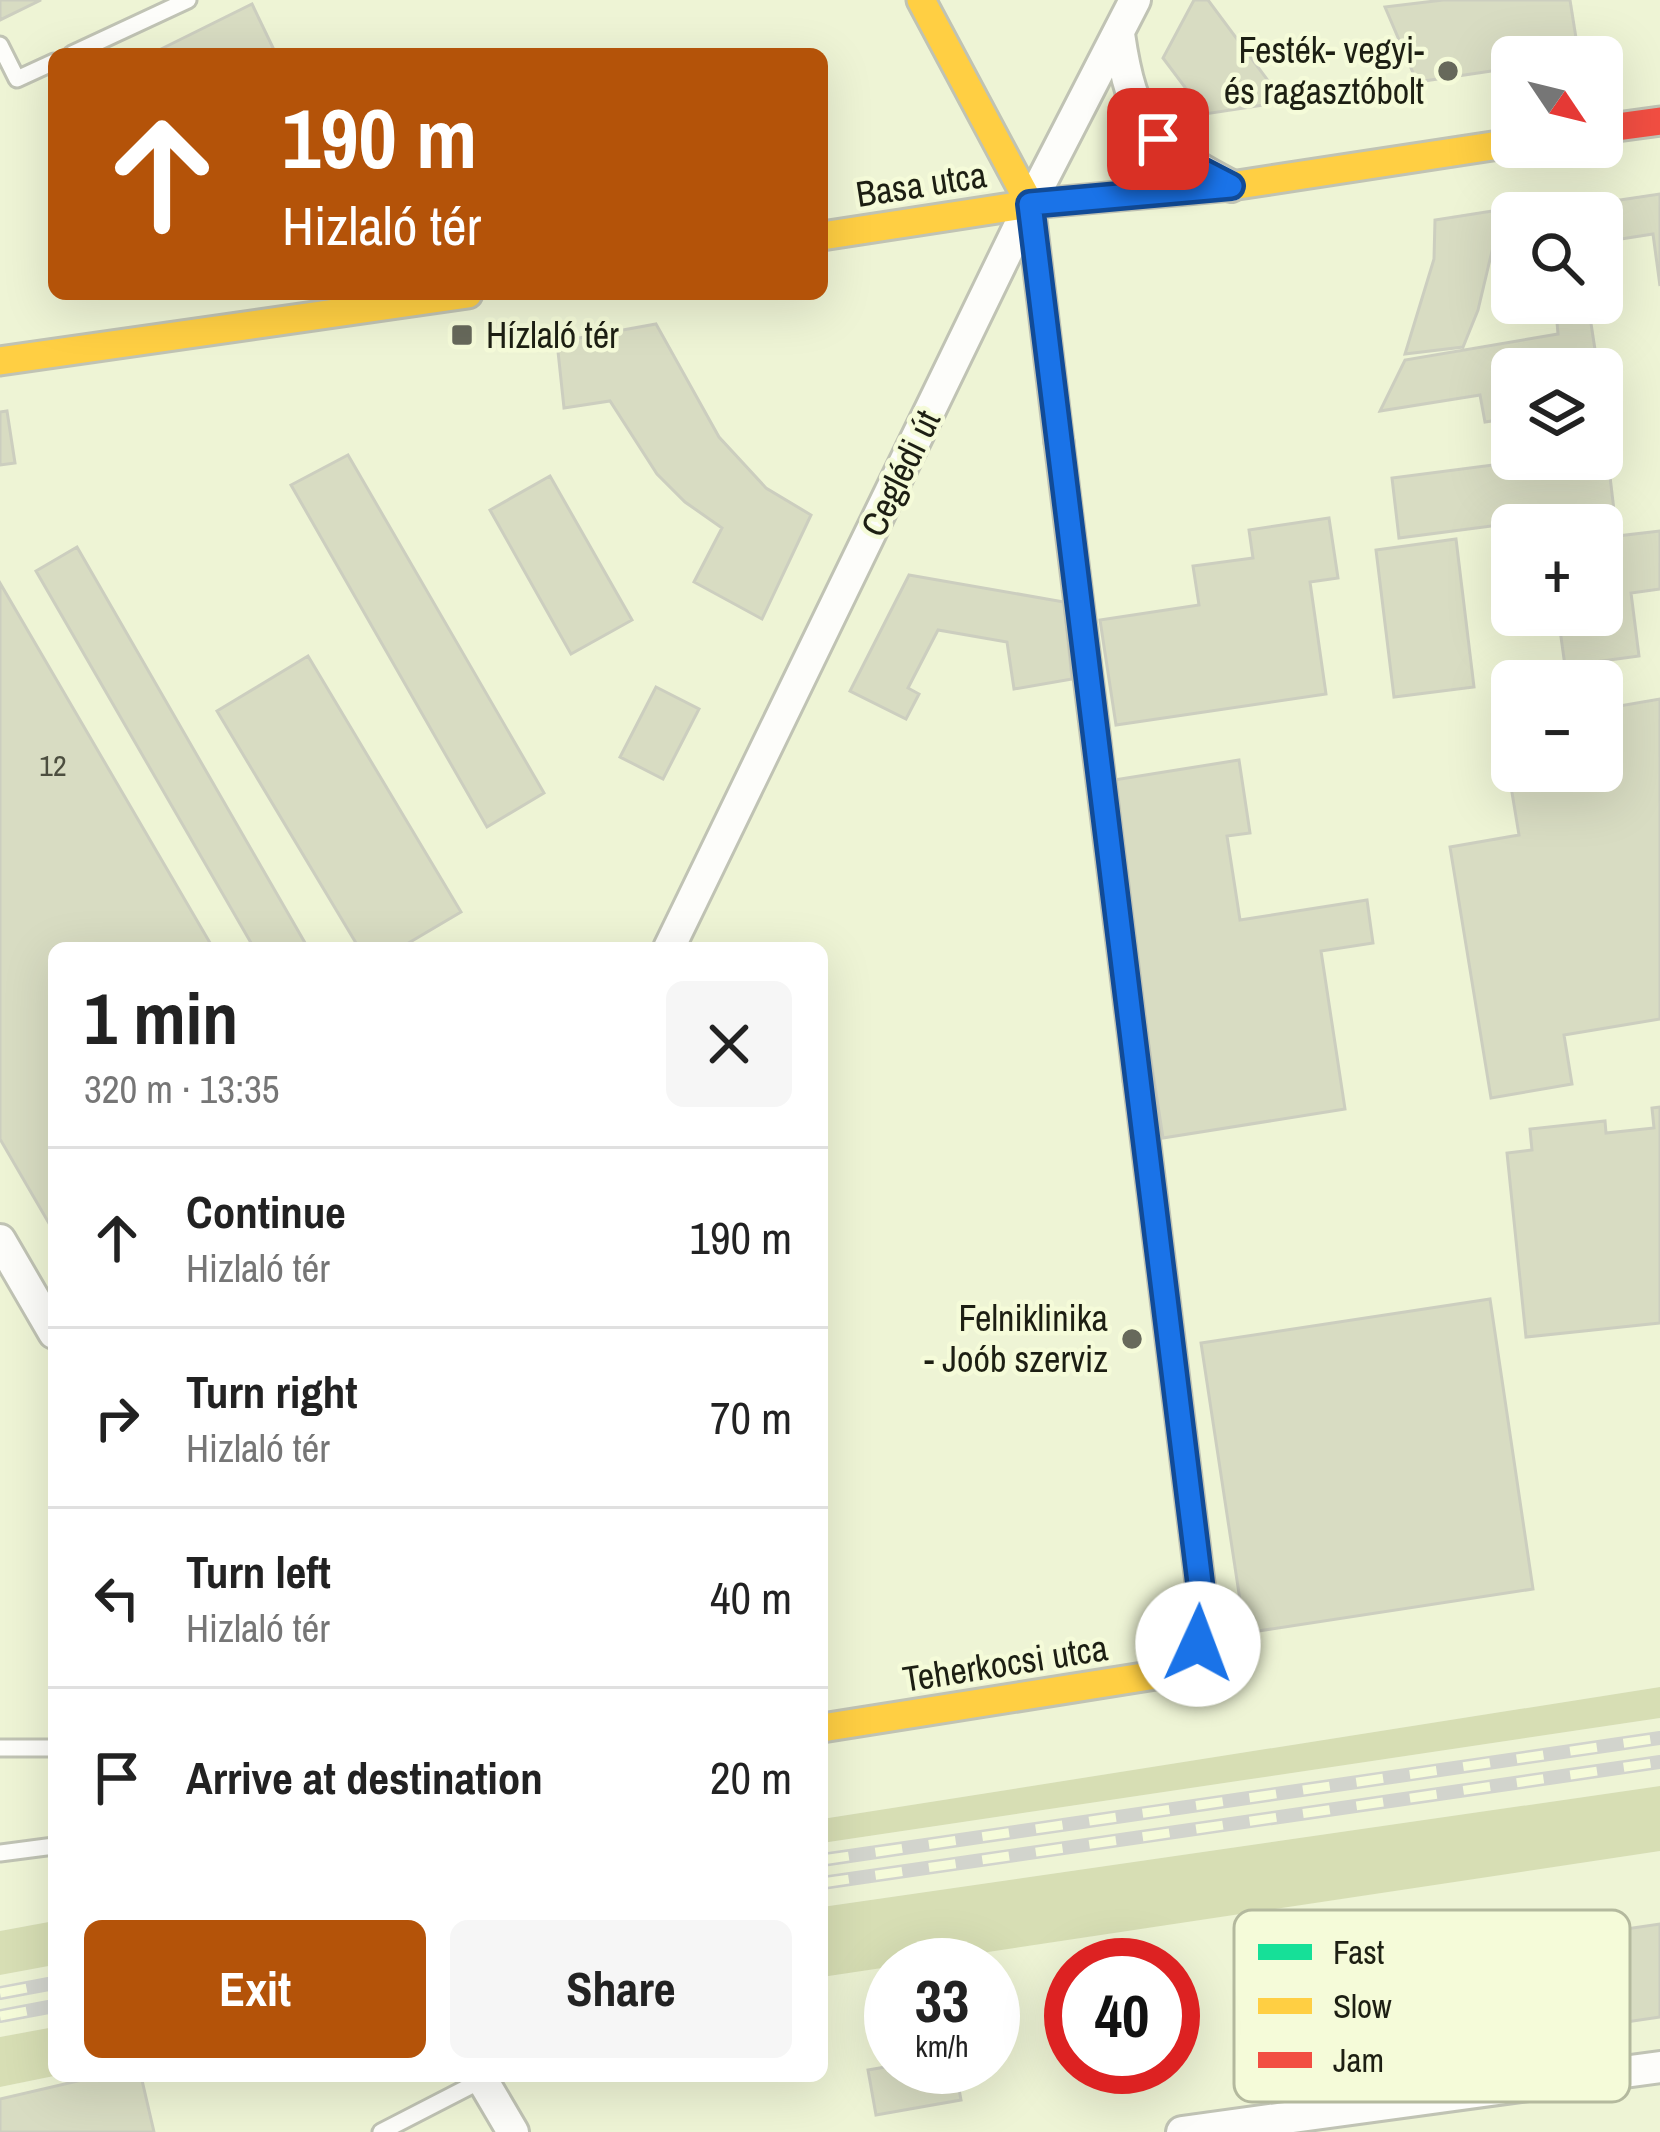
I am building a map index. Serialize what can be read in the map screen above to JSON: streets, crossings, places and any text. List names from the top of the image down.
{
  "streets": {
    "street": ["Basa utca", "Ceglédi út", "Teherkocsi utca"]
  },
  "crossings": [
    ["Basa utca", "Ceglédi út"],
    ["Basa utca", "Teherkocsi utca"],
    ["Ceglédi út", "Teherkocsi utca"]
  ],
  "places": {
    "other": ["Festék- vegyi- és ragasztóbolt", "Felniklinika - Joób szerviz"],
    "transit": ["Hízlaló tér"]
  },
  "house_numbers": ["12"],
  "legend": ["Fast", "Slow", "Jam"],
  "north": "bottom right",
  "page": {
    "map_buttons": ["+", "−"],
    "turn": ["190 m", "Hizlaló tér"],
    "heading": ["1 min", "320 m · 13:35"],
    "list": [
      {
        "name": "Continue",
        "note": "Hizlaló tér",
        "value": "190 m"
      },
      {
        "name": "Turn right",
        "note": "Hizlaló tér",
        "value": "70 m"
      },
      {
        "name": "Turn left",
        "note": "Hizlaló tér",
        "value": "40 m"
      },
      {
        "name": "Arrive at destination",
        "value": "20 m"
      }
    ],
    "buttons": ["Exit", "Share"],
    "speed": "33 km/h",
    "limit": "40"
  }
}
